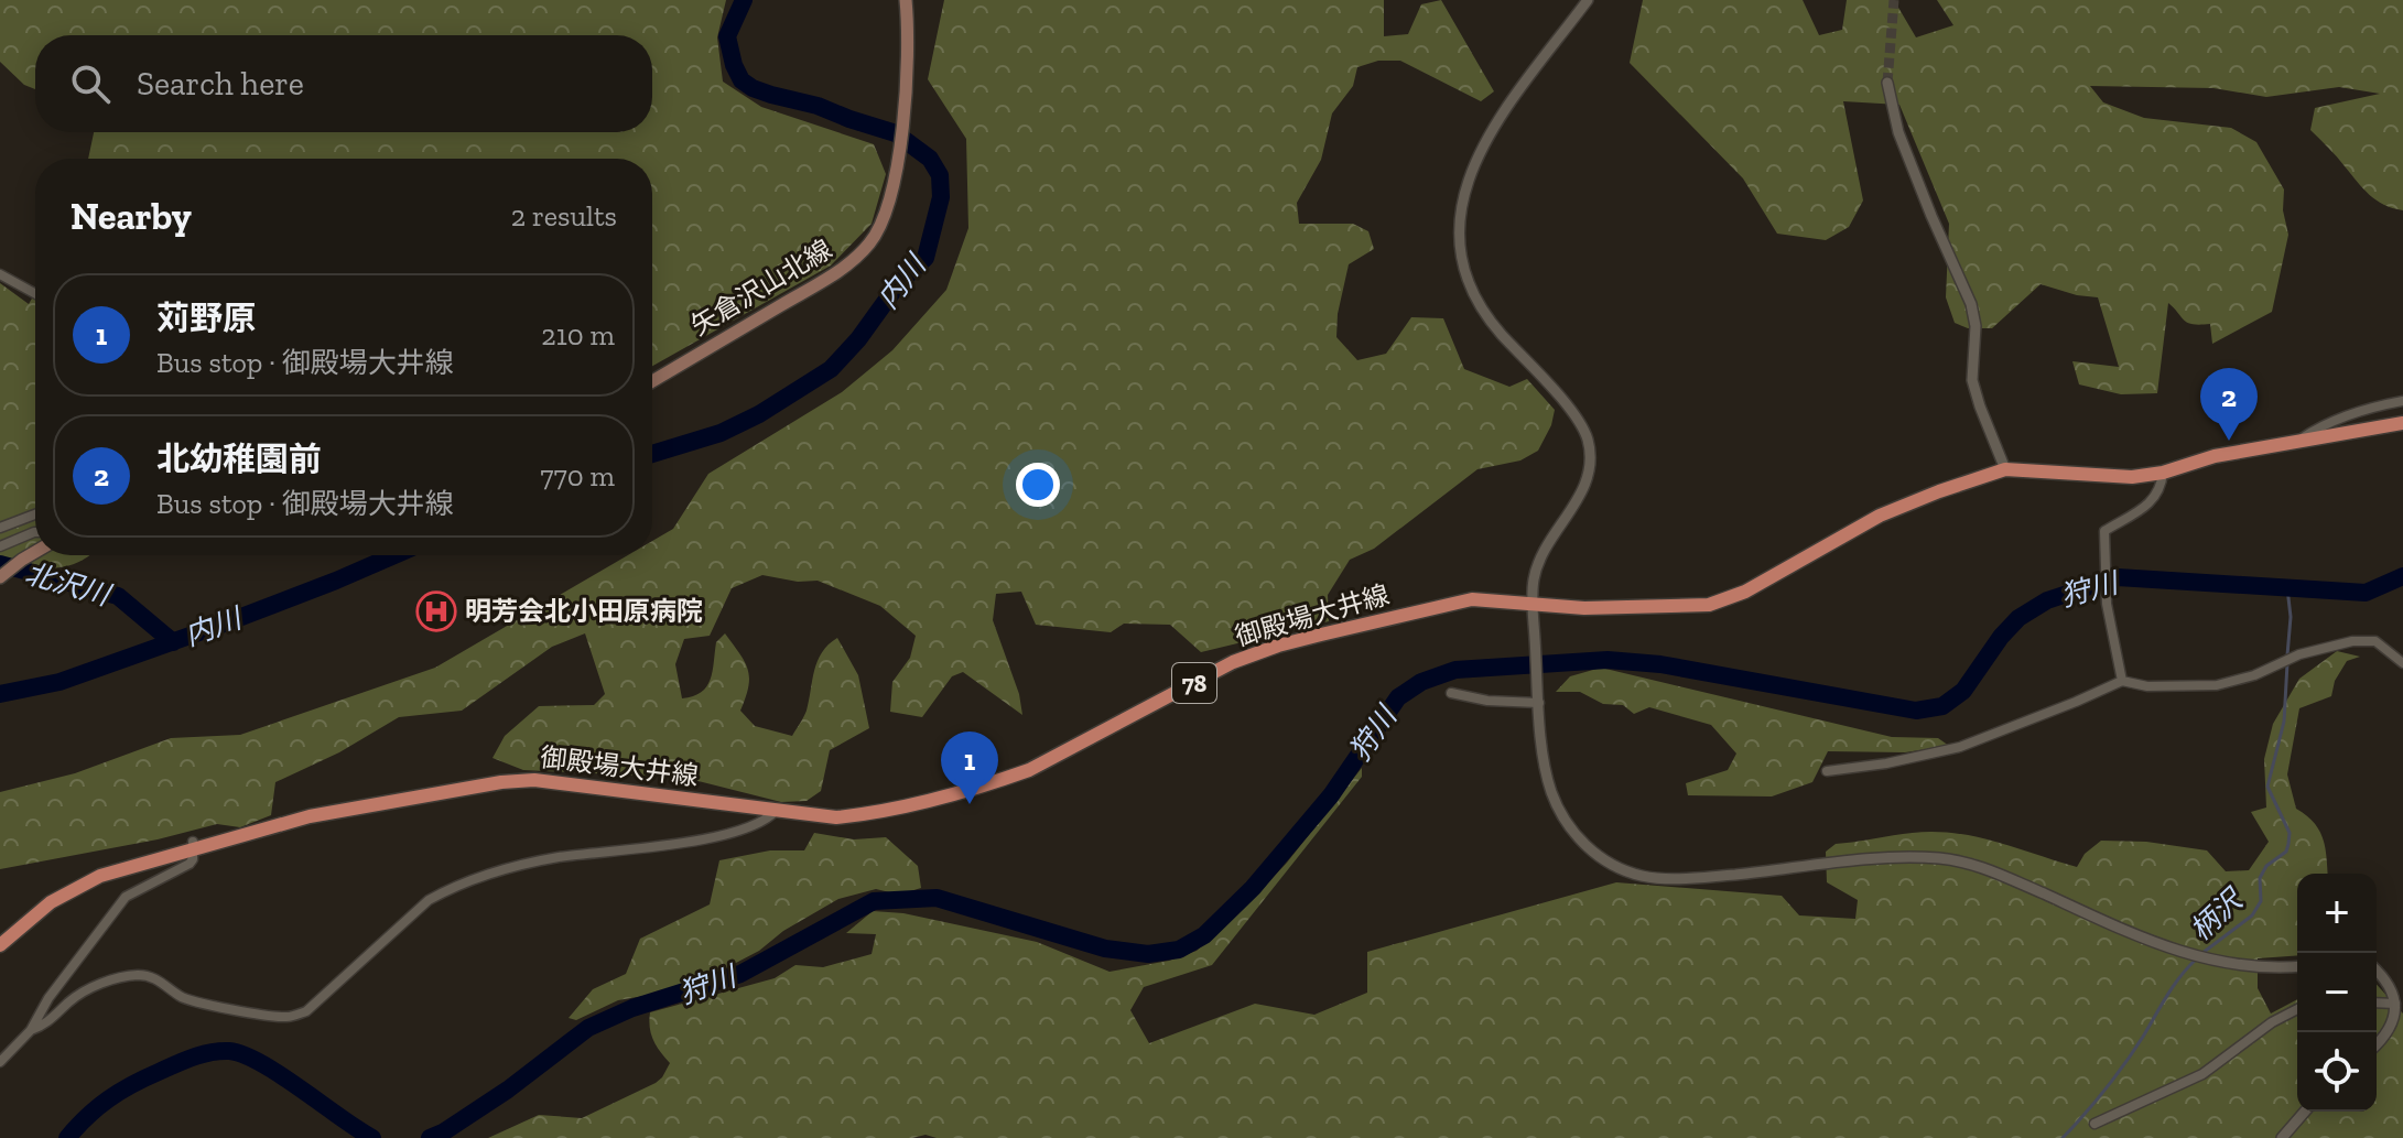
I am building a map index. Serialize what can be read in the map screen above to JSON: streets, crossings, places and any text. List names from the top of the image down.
{
  "streets": {
    "main road": ["矢倉沢山北線", "御殿場大井線", "78"]
  },
  "water": [
    "内川",
    "北沢川",
    "狩川",
    "柄沢"
  ],
  "places": {
    "hospital": ["明芳会北小田原病院"]
  },
  "page": {
    "search": "Search here",
    "heading": ["Nearby", "2 results"],
    "list": [
      {
        "mark": "1",
        "name": "苅野原",
        "note": "Bus stop · 御殿場大井線",
        "value": "210 m"
      },
      {
        "mark": "2",
        "name": "北幼稚園前",
        "note": "Bus stop · 御殿場大井線",
        "value": "770 m"
      }
    ],
    "pins": ["2", "1"],
    "map_buttons": ["+", "−"]
  }
}
